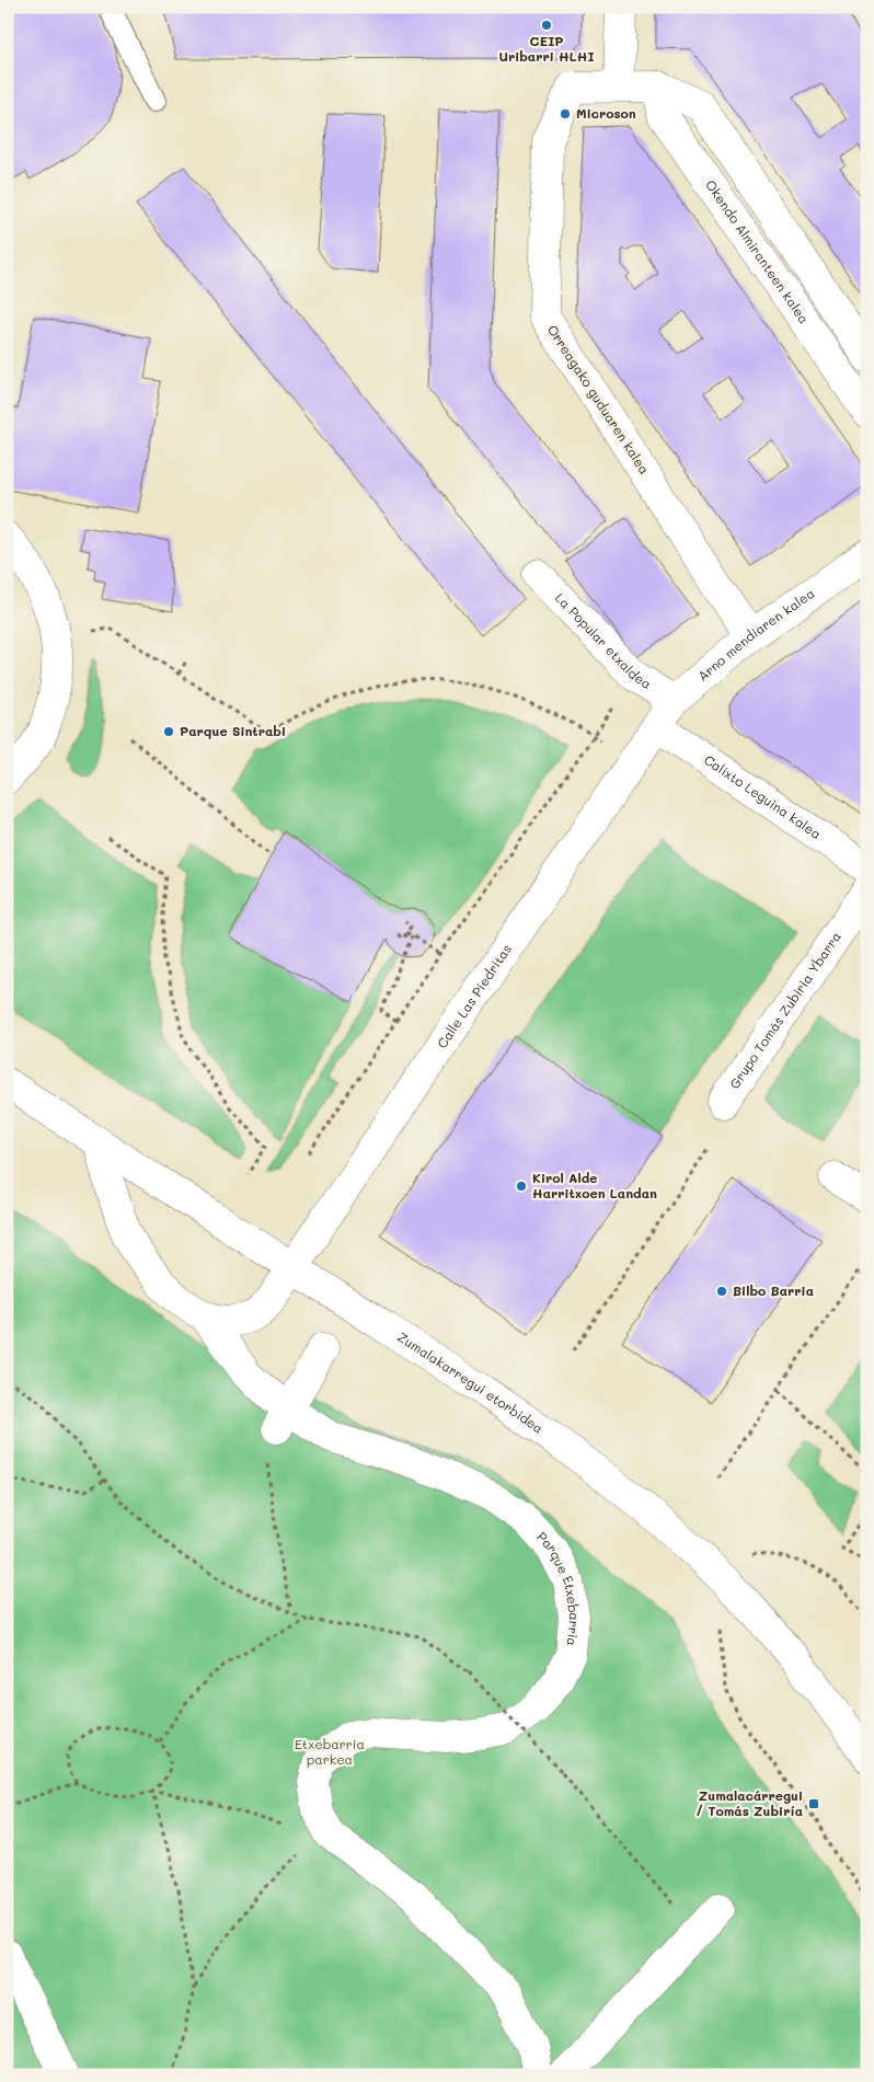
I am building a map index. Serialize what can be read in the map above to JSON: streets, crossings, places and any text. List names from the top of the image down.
{
  "streets": {
    "street": [
      "Okendo Almiranteen kalea",
      "Orreagako guduaren kalea",
      "Arno mendiaren kalea",
      "La Popular etxaldea",
      "Calixto Leguina kalea",
      "Calle Las Piedritas",
      "Grupo Tomás Zubiria Ybarra",
      "Zumalakarregui etorbidea",
      "Parque Etxebarria"
    ]
  },
  "crossings": [
    ["Orreagako guduaren kalea", "Arno mendiaren kalea"],
    ["Arno mendiaren kalea", "La Popular etxaldea"],
    ["Arno mendiaren kalea", "Calixto Leguina kalea"],
    ["Arno mendiaren kalea", "Calle Las Piedritas"],
    ["Calixto Leguina kalea", "Calle Las Piedritas"],
    ["Calle Las Piedritas", "Zumalakarregui etorbidea"],
    ["Calle Las Piedritas", "Parque Etxebarria"]
  ],
  "parks": ["Etxebarria parkea"],
  "places": {
    "other": [
      "CEIP Uribarri HLHI",
      "Microson",
      "Parque Sintrabi",
      "Kirol Alde Harritxoen Landan",
      "Bilbo Barria"
    ],
    "transit": ["Zumalacárregui / Tomás Zubiría"]
  }
}
